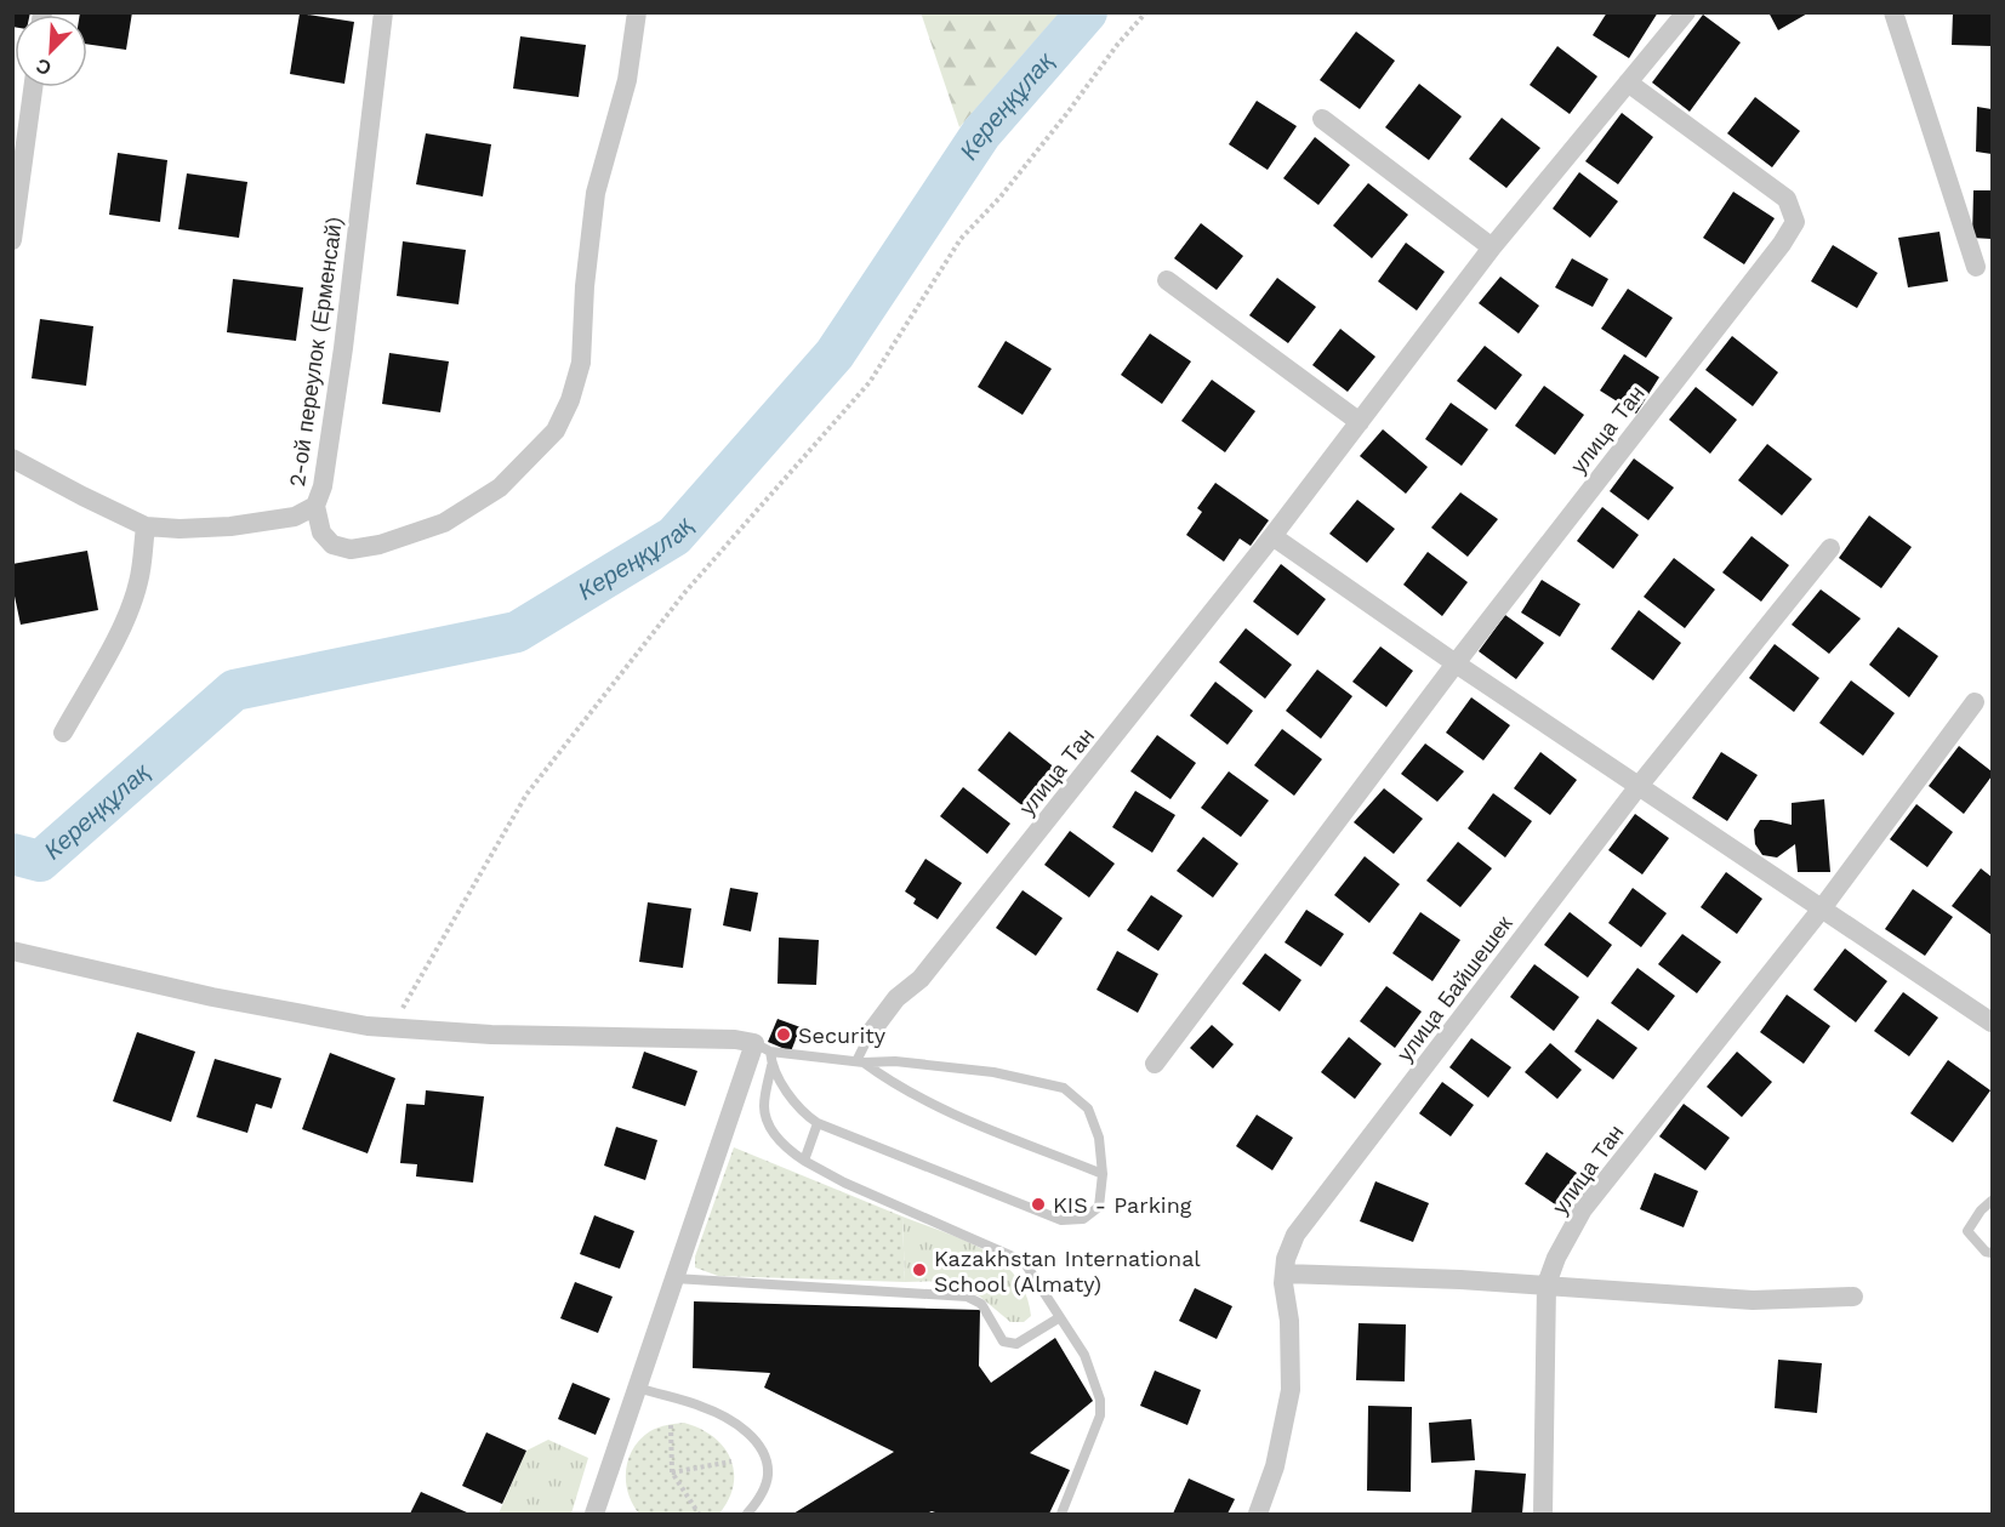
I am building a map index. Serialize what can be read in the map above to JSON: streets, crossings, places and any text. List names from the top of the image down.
{
  "streets": {
    "street": ["2-ой переулок (Ерменсай)", "улица Тан", "улица Байшешек"]
  },
  "water": ["Кереңқұлақ"],
  "places": ["Security", "KIS - Parking", "Kazakhstan International School (Almaty)"],
  "north": "bottom left"
}
